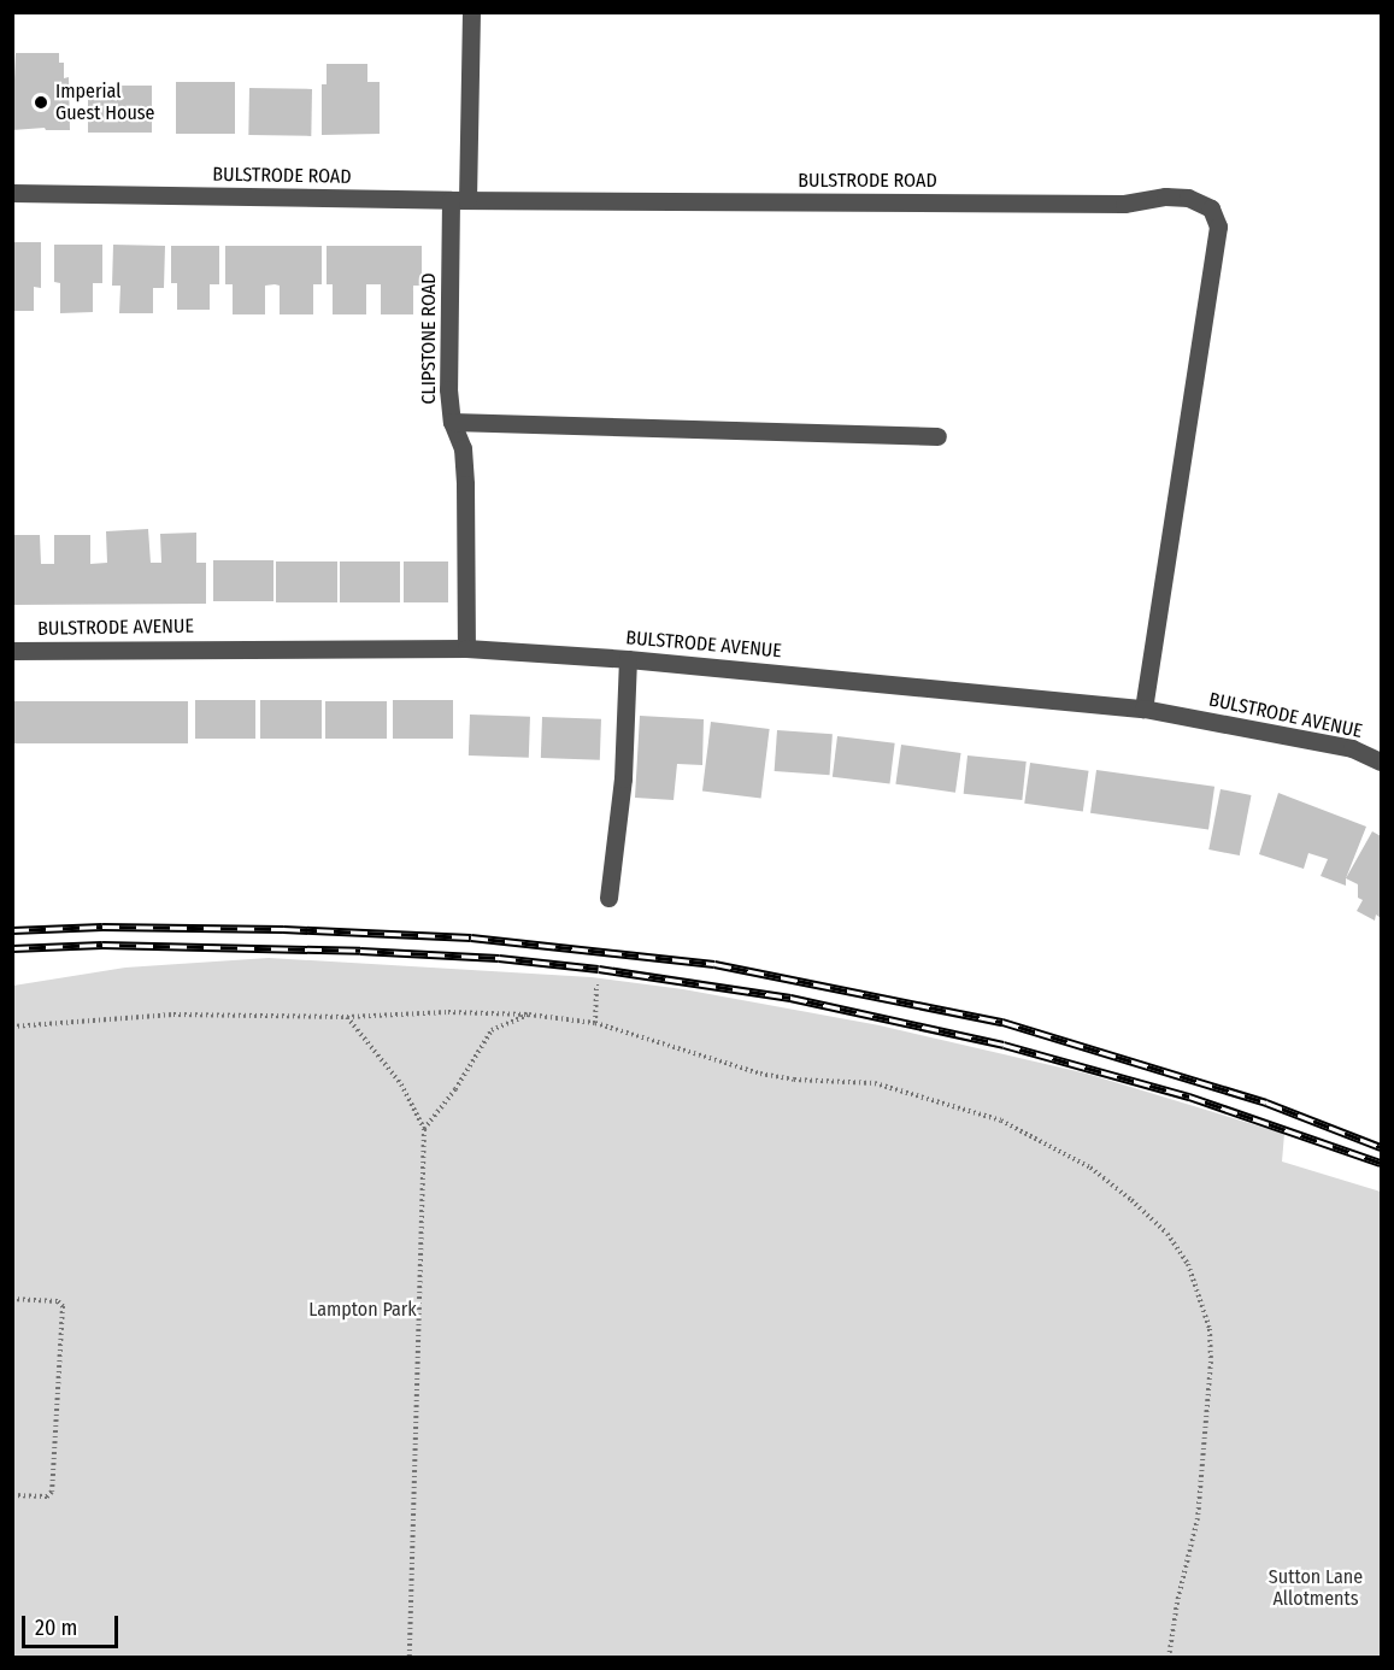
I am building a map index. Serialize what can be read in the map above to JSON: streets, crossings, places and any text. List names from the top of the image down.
{
  "streets": {
    "street": ["BULSTRODE ROAD", "CLIPSTONE ROAD", "BULSTRODE AVENUE"]
  },
  "crossings": [
    ["BULSTRODE ROAD", "CLIPSTONE ROAD"],
    ["BULSTRODE ROAD", "BULSTRODE AVENUE"],
    ["CLIPSTONE ROAD", "BULSTRODE AVENUE"]
  ],
  "parks": ["Lampton Park", "Sutton Lane Allotments"],
  "places": ["Imperial Guest House"],
  "scale_bar": "20 m"
}
